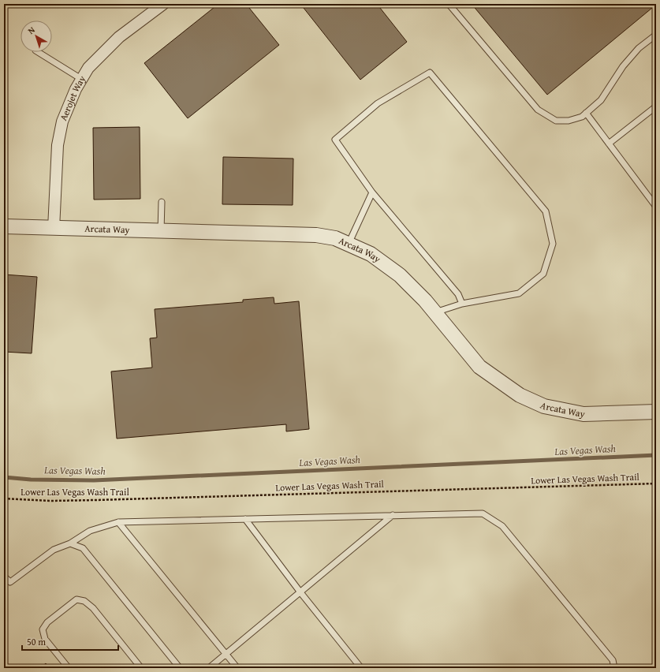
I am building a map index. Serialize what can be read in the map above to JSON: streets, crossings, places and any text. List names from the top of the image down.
{
  "streets": {
    "street": ["Aerojet Way", "Arcata Way"],
    "path": ["Lower Las Vegas Wash Trail"]
  },
  "crossings": [
    ["Aerojet Way", "Arcata Way"]
  ],
  "water": ["Las Vegas Wash"],
  "scale_bar": "50 m",
  "north": "top left"
}
